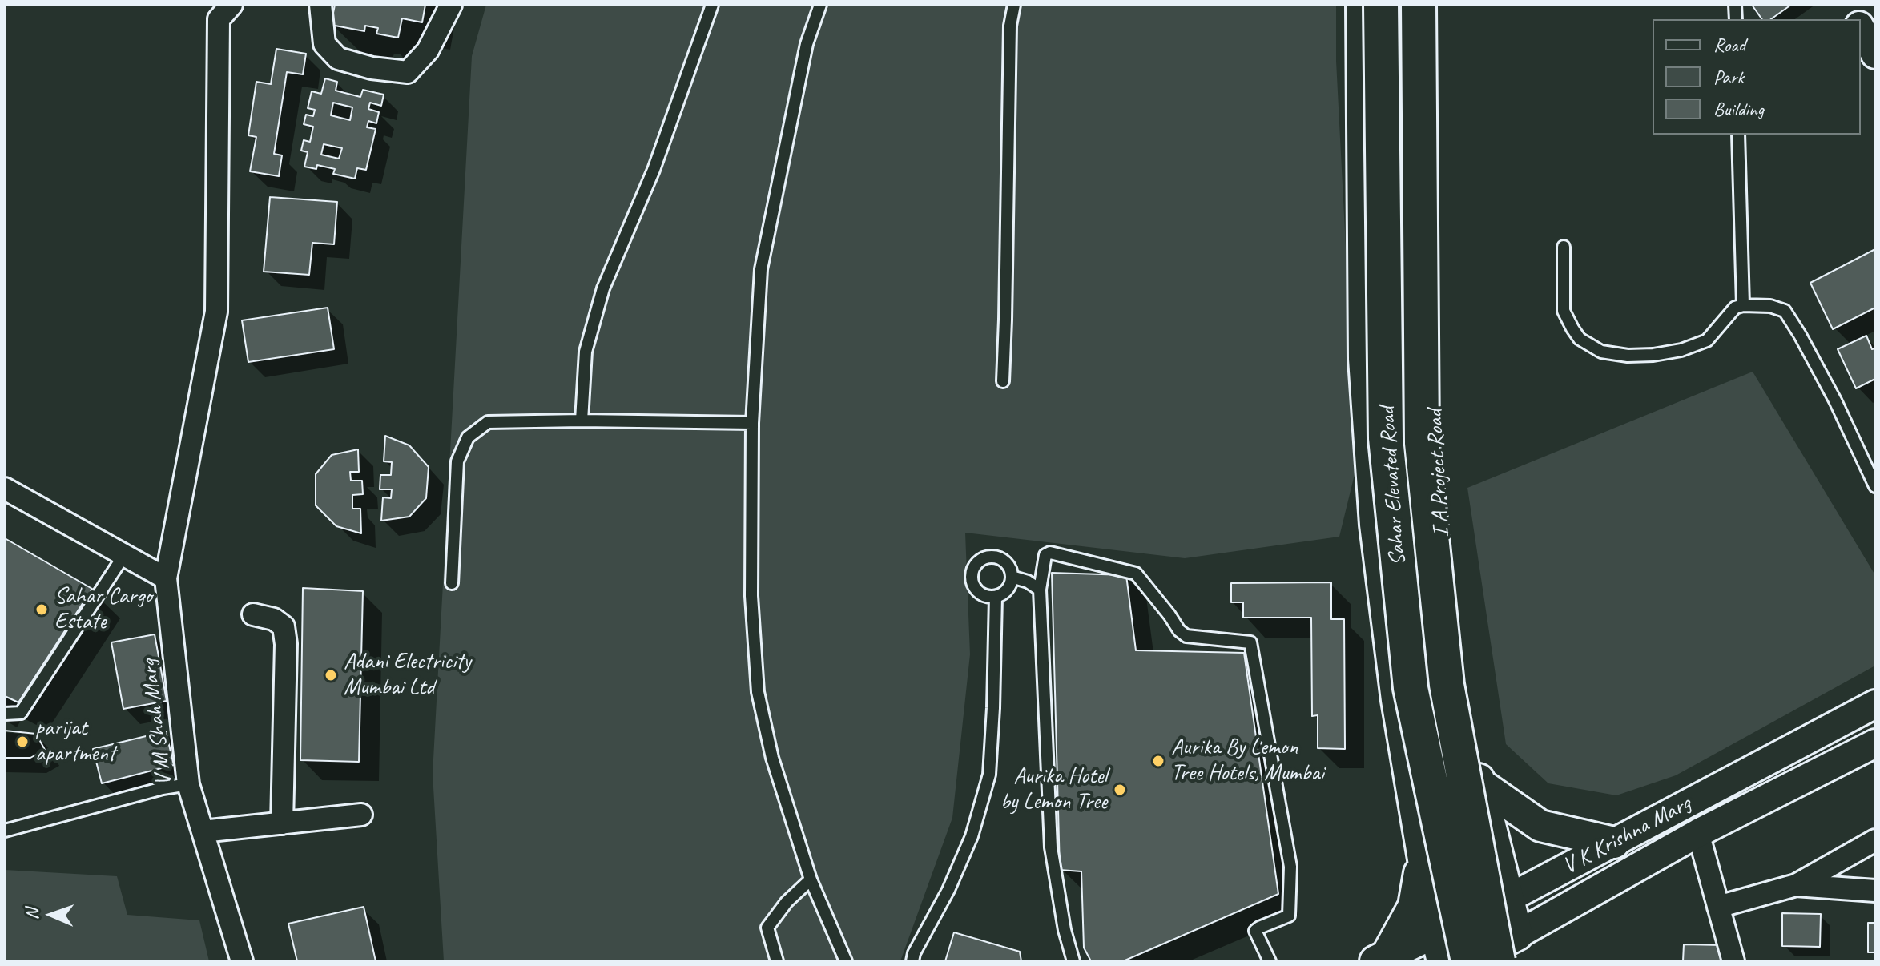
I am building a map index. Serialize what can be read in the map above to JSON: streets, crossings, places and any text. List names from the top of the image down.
{
  "streets": {
    "main road": ["I A Project Road", "Sahar Elevated Road", "V K Krishna Marg"],
    "street": ["V M Shah Marg"]
  },
  "crossings": [
    ["I A Project Road", "Sahar Elevated Road"],
    ["I A Project Road", "V K Krishna Marg"],
    ["Sahar Elevated Road", "V K Krishna Marg"]
  ],
  "places": [
    "Sahar Cargo Estate",
    "Adani Electricity Mumbai Ltd",
    "parijat apartment",
    "Aurika By Lemon Tree Hotels, Mumbai",
    "Aurika Hotel by Lemon Tree"
  ],
  "legend": ["Road", "Park", "Building"],
  "north": "left"
}
